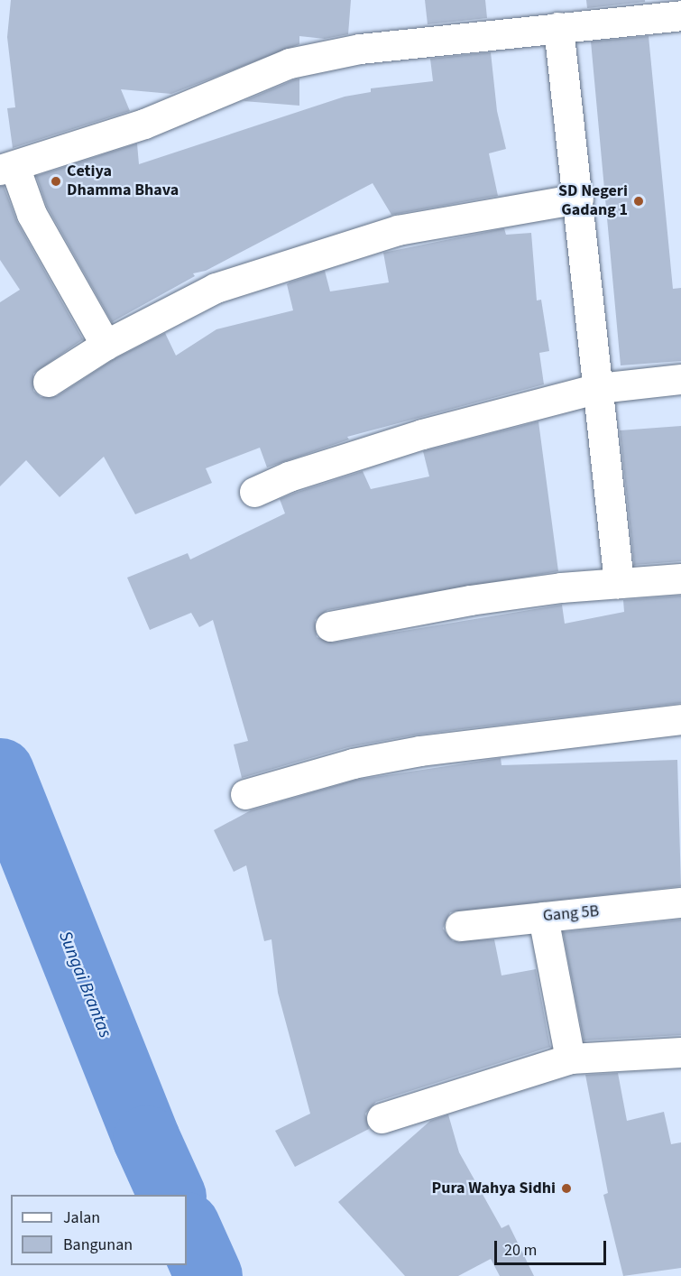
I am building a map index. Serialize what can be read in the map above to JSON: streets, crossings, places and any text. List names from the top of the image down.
{
  "streets": {
    "street": ["Gang 5B"]
  },
  "water": ["Sungai Brantas"],
  "places": ["Cetiya Dhamma Bhava", "SD Negeri Gadang 1", "Pura Wahya Sidhi"],
  "legend": ["Jalan", "Bangunan"],
  "scale_bar": "20 m"
}
